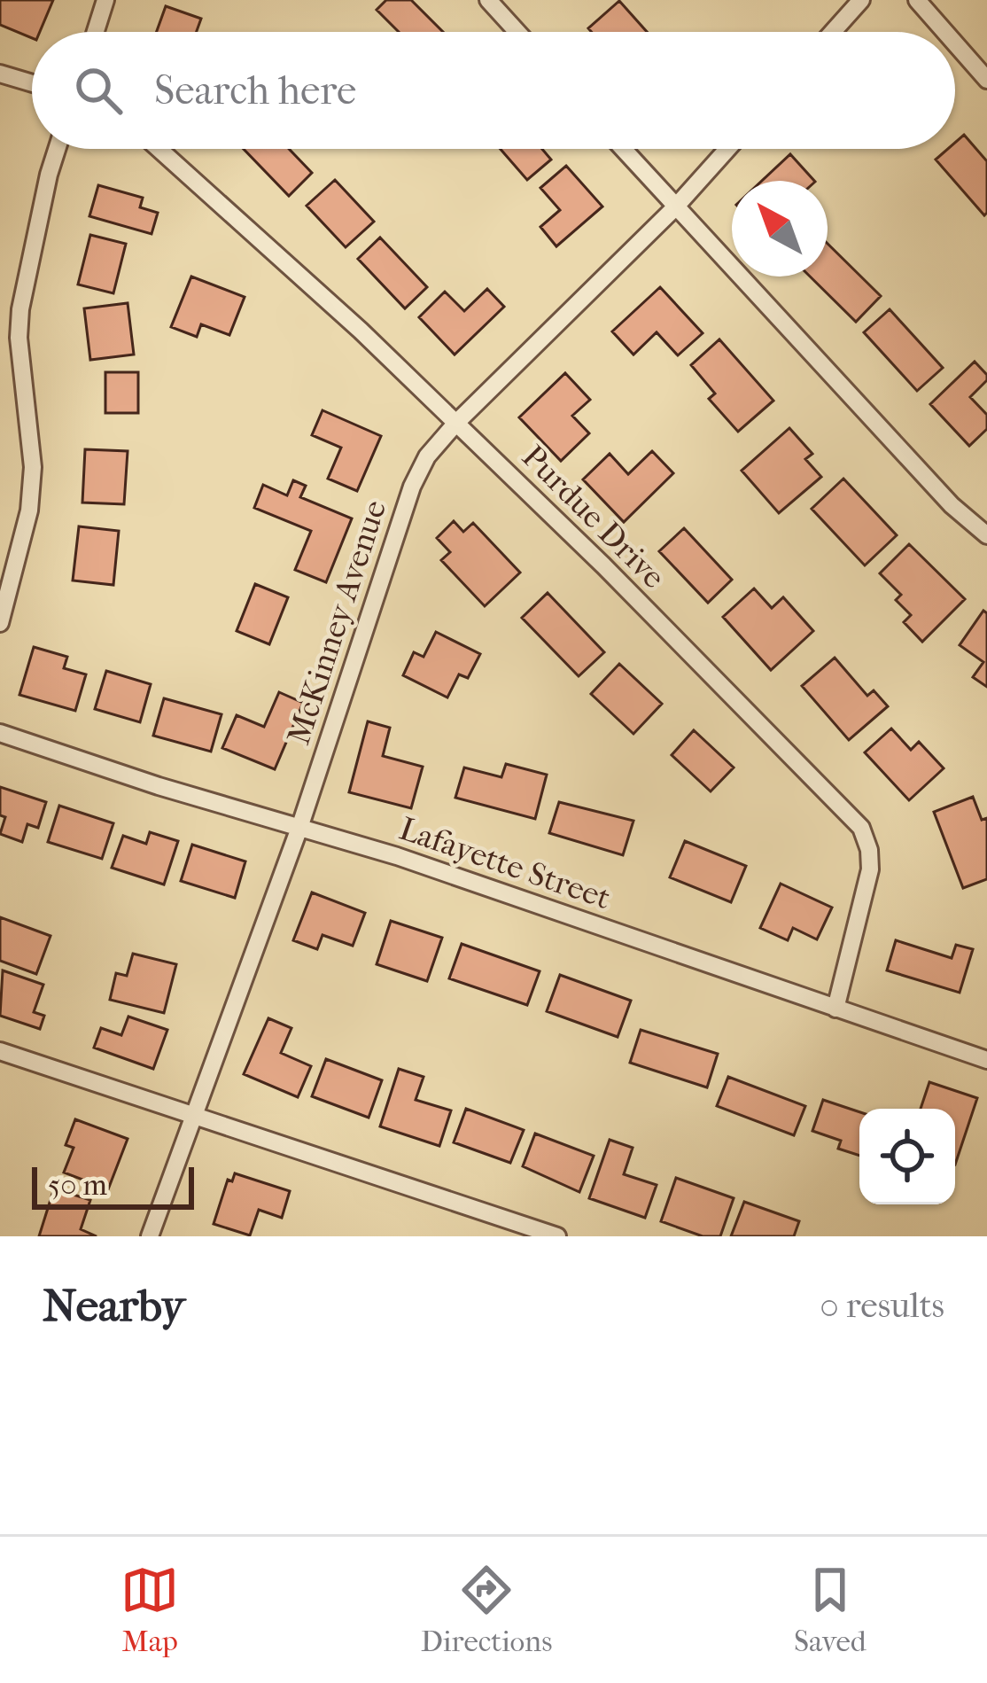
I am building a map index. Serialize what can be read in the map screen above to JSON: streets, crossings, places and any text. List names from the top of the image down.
{
  "streets": {
    "street": ["Purdue Drive", "McKinney Avenue", "Lafayette Street"]
  },
  "crossings": [
    ["Purdue Drive", "McKinney Avenue"],
    ["Purdue Drive", "Lafayette Street"],
    ["McKinney Avenue", "Lafayette Street"]
  ],
  "scale_bar": "50 m",
  "north": "top left",
  "page": {
    "search": "Search here",
    "scale": "50 m",
    "heading": ["Nearby", "0 results"],
    "nav": ["Map", "Directions", "Saved"]
  }
}
